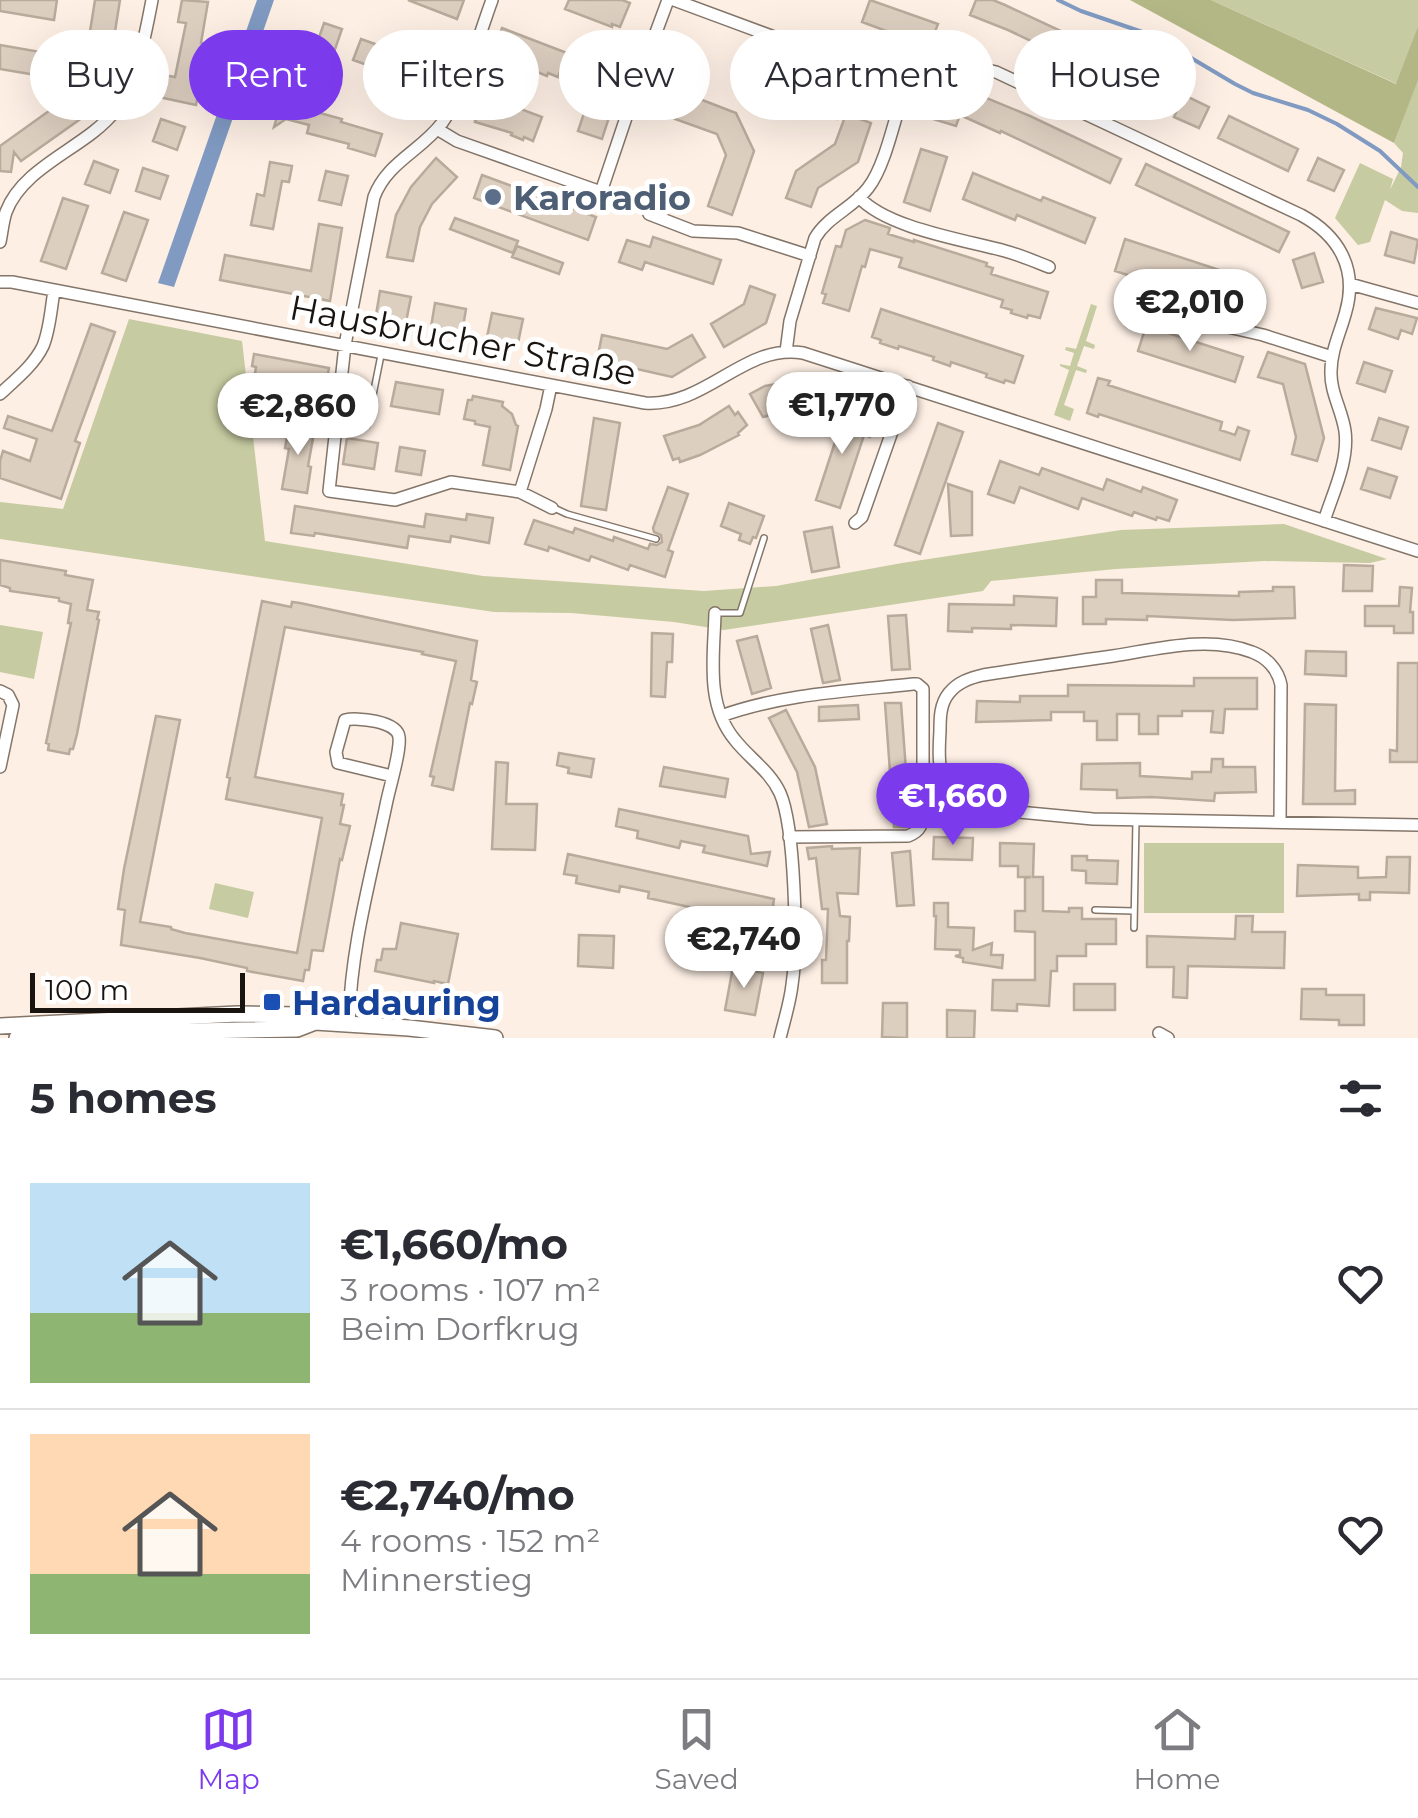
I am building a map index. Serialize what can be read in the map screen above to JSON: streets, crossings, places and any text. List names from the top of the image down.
{
  "streets": {
    "street": ["Hausbrucher Straße"]
  },
  "places": {
    "other": ["Karoradio"],
    "transit": ["Hardauring"]
  },
  "scale_bar": "100 m",
  "page": {
    "chip": [
      "Buy",
      "Rent",
      "Filters",
      "New",
      "Apartment",
      "House"
    ],
    "price": [
      "€2,010",
      "€1,770",
      "€2,860",
      "€1,660",
      "€2,740"
    ],
    "scale": "100 m",
    "heading": "5 homes",
    "list": [
      {
        "name": "€1,660/mo",
        "note": "3 rooms · 107 m² · Beim Dorfkrug"
      },
      {
        "name": "€2,740/mo",
        "note": "4 rooms · 152 m² · Minnerstieg"
      }
    ],
    "tabs": ["Map", "Saved", "Home"]
  }
}
